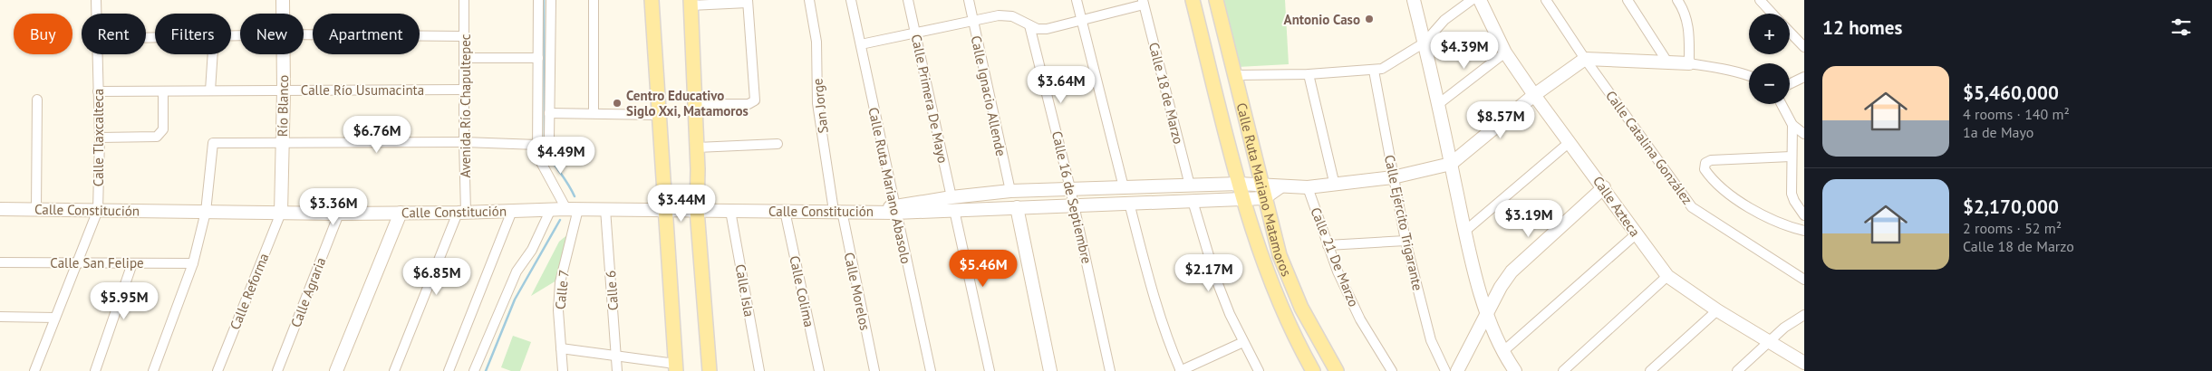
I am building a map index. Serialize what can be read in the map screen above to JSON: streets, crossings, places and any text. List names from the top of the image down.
{
  "streets": {
    "main road": [
      "Río Blanco",
      "Calle Ruta Mariano Matamoros",
      "Calle Azteca",
      "Calle Constitución"
    ],
    "street": [
      "Calle Río Usumacinta",
      "Calle 18 de Marzo",
      "Calle Ignacio Allende",
      "Calle Primera De Mayo",
      "Avenida Río Chapultepec",
      "San Jorge",
      "Calle Tlaxcalteca",
      "Calle Catalina González",
      "Calle Ruta Mariano Abasolo",
      "Calle 16 de Septiembre",
      "Calle Ejército Trigarante",
      "Calle 21 De Marzo",
      "Calle San Felipe",
      "Calle 7",
      "Calle 6",
      "Calle Isla",
      "Calle Reforma",
      "Calle Colima",
      "Calle Morelos",
      "Calle Agraria"
    ]
  },
  "crossings": [
    ["Calle Río Usumacinta", "Río Blanco"],
    ["Calle Río Usumacinta", "Avenida Río Chapultepec"],
    ["Calle Río Usumacinta", "Calle Tlaxcalteca"],
    ["Calle 18 de Marzo", "Calle Constitución"],
    ["Calle Ignacio Allende", "Calle Constitución"],
    ["Calle Primera De Mayo", "Calle Constitución"],
    ["Río Blanco", "Calle Constitución"],
    ["Río Blanco", "Calle Reforma"],
    ["Avenida Río Chapultepec", "Calle Constitución"],
    ["San Jorge", "Calle Constitución"],
    ["San Jorge", "Calle Morelos"],
    ["Calle Tlaxcalteca", "Calle Constitución"],
    ["Calle Tlaxcalteca", "Calle San Felipe"],
    ["Calle Ruta Mariano Abasolo", "Calle Constitución"],
    ["Calle Ruta Mariano Matamoros", "Calle Constitución"],
    ["Calle 16 de Septiembre", "Calle Constitución"],
    ["Calle Constitución", "Calle Ejército Trigarante"],
    ["Calle Constitución", "Calle 21 De Marzo"],
    ["Calle Constitución", "Calle 7"],
    ["Calle Constitución", "Calle 6"],
    ["Calle Constitución", "Calle Isla"],
    ["Calle Constitución", "Calle Reforma"],
    ["Calle Constitución", "Calle Colima"],
    ["Calle Constitución", "Calle Morelos"],
    ["Calle Constitución", "Calle Agraria"]
  ],
  "places": ["Antonio Caso", "Centro Educativo Siglo Xxi, Matamoros"],
  "page": {
    "heading": "12 homes",
    "map_buttons": ["+", "−"],
    "chip": [
      "Buy",
      "Rent",
      "Filters",
      "New",
      "Apartment"
    ],
    "price": [
      "$4.39M",
      "$3.64M",
      "$8.57M",
      "$6.76M",
      "$4.49M",
      "$3.44M",
      "$3.36M",
      "$3.19M",
      "$5.46M",
      "$2.17M",
      "$6.85M",
      "$5.95M"
    ],
    "list": [
      {
        "name": "$5,460,000",
        "note": "4 rooms · 140 m² · 1a de Mayo"
      },
      {
        "name": "$2,170,000",
        "note": "2 rooms · 52 m² · Calle 18 de Marzo"
      }
    ]
  }
}
